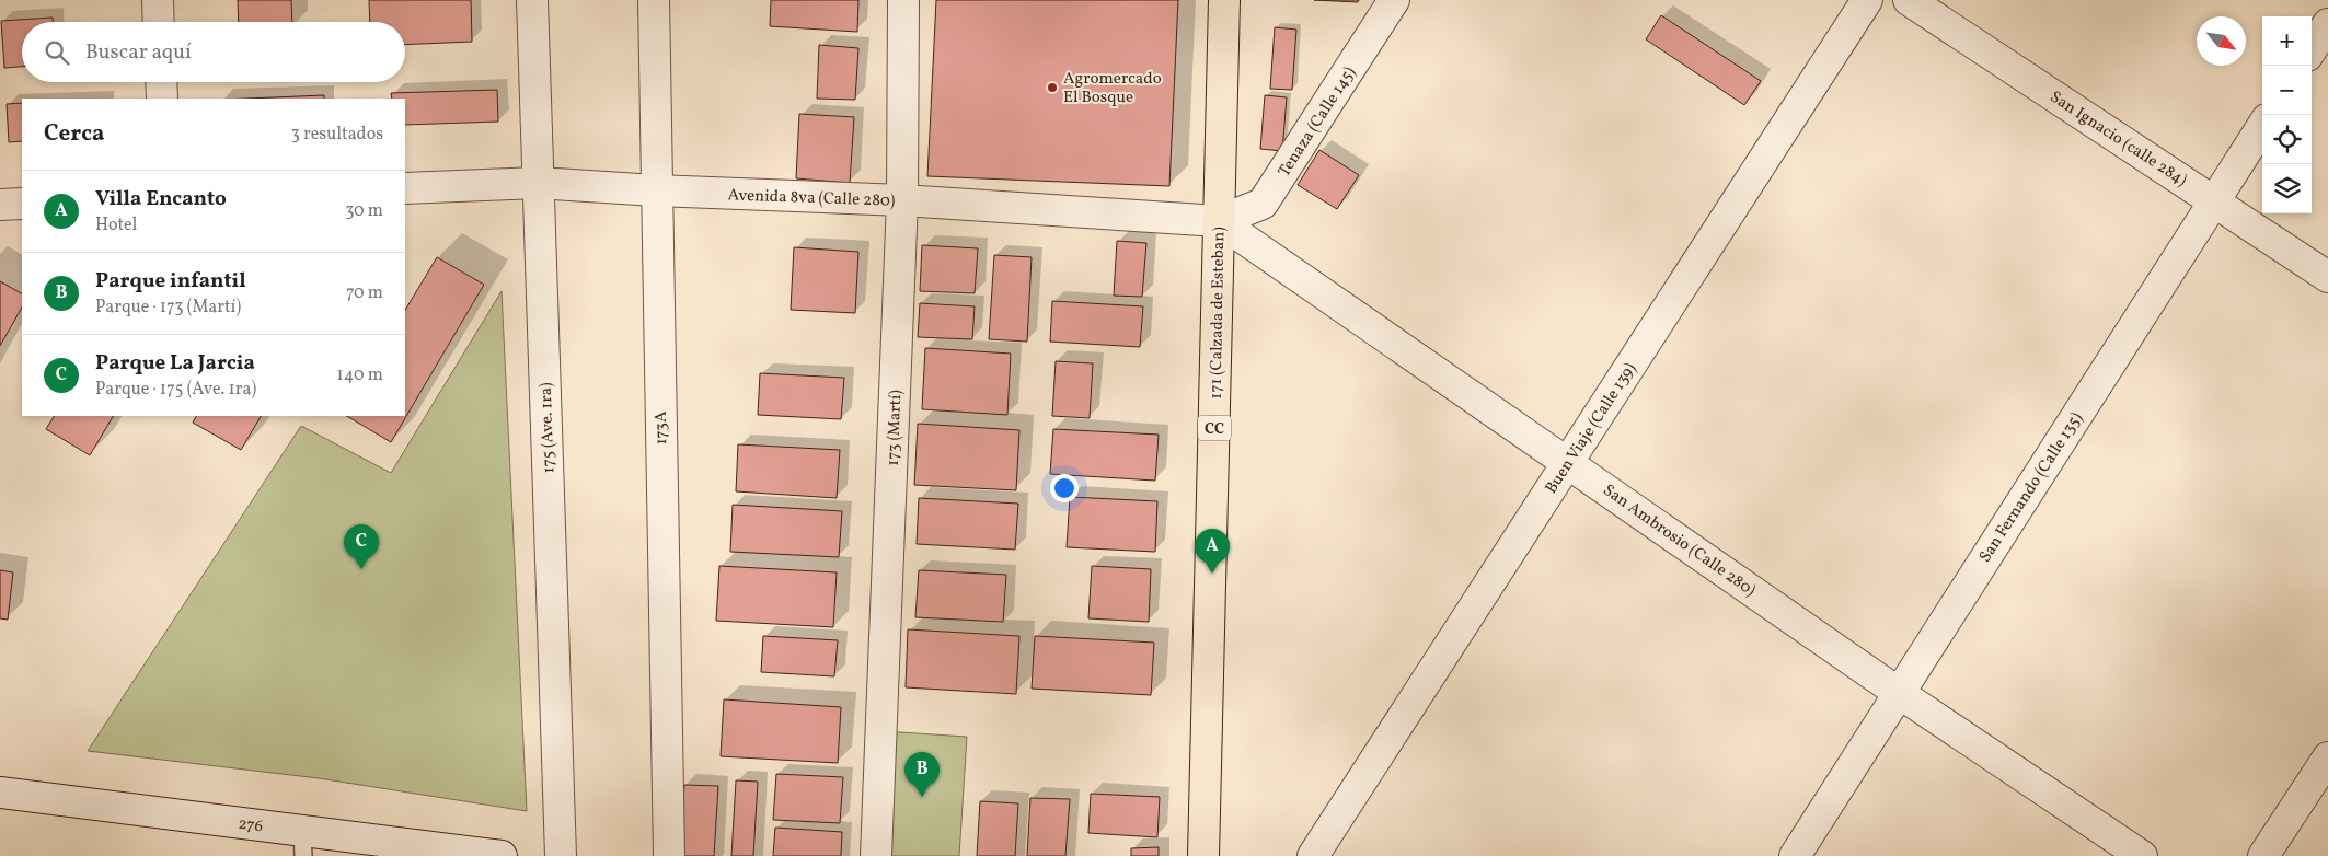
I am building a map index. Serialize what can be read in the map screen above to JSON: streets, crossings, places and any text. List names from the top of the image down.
{
  "streets": {
    "main road": ["171 (Calzada de Esteban)", "CC"],
    "street": [
      "Tenaza (Calle 145)",
      "San Ignacio (calle 284)",
      "Avenida 8va (Calle 280)",
      "175 (Ave. 1ra)",
      "173A",
      "173 (Martí)",
      "Buen Viaje (Calle 139)",
      "San Fernando (Calle 135)",
      "San Ambrosio (Calle 280)",
      "276"
    ]
  },
  "crossings": [
    ["Tenaza (Calle 145)", "Avenida 8va (Calle 280)"],
    ["Tenaza (Calle 145)", "171 (Calzada de Esteban)"],
    ["Tenaza (Calle 145)", "San Ambrosio (Calle 280)"],
    ["San Ignacio (calle 284)", "San Fernando (Calle 135)"],
    ["Avenida 8va (Calle 280)", "171 (Calzada de Esteban)"],
    ["Avenida 8va (Calle 280)", "175 (Ave. 1ra)"],
    ["Avenida 8va (Calle 280)", "173A"],
    ["Avenida 8va (Calle 280)", "173 (Martí)"],
    ["Avenida 8va (Calle 280)", "San Ambrosio (Calle 280)"],
    ["171 (Calzada de Esteban)", "San Ambrosio (Calle 280)"],
    ["Buen Viaje (Calle 139)", "San Ambrosio (Calle 280)"],
    ["San Fernando (Calle 135)", "San Ambrosio (Calle 280)"]
  ],
  "places": ["Agromercado El Bosque"],
  "north": "bottom right",
  "page": {
    "map_buttons": ["+", "−"],
    "search": "Buscar aquí",
    "heading": ["Cerca", "3 resultados"],
    "list": [
      {
        "mark": "A",
        "name": "Villa Encanto",
        "note": "Hotel",
        "value": "30 m"
      },
      {
        "mark": "B",
        "name": "Parque infantil",
        "note": "Parque · 173 (Martí)",
        "value": "70 m"
      },
      {
        "mark": "C",
        "name": "Parque La Jarcia",
        "note": "Parque · 175 (Ave. 1ra)",
        "value": "140 m"
      }
    ],
    "pins": ["C", "A", "B"]
  }
}
